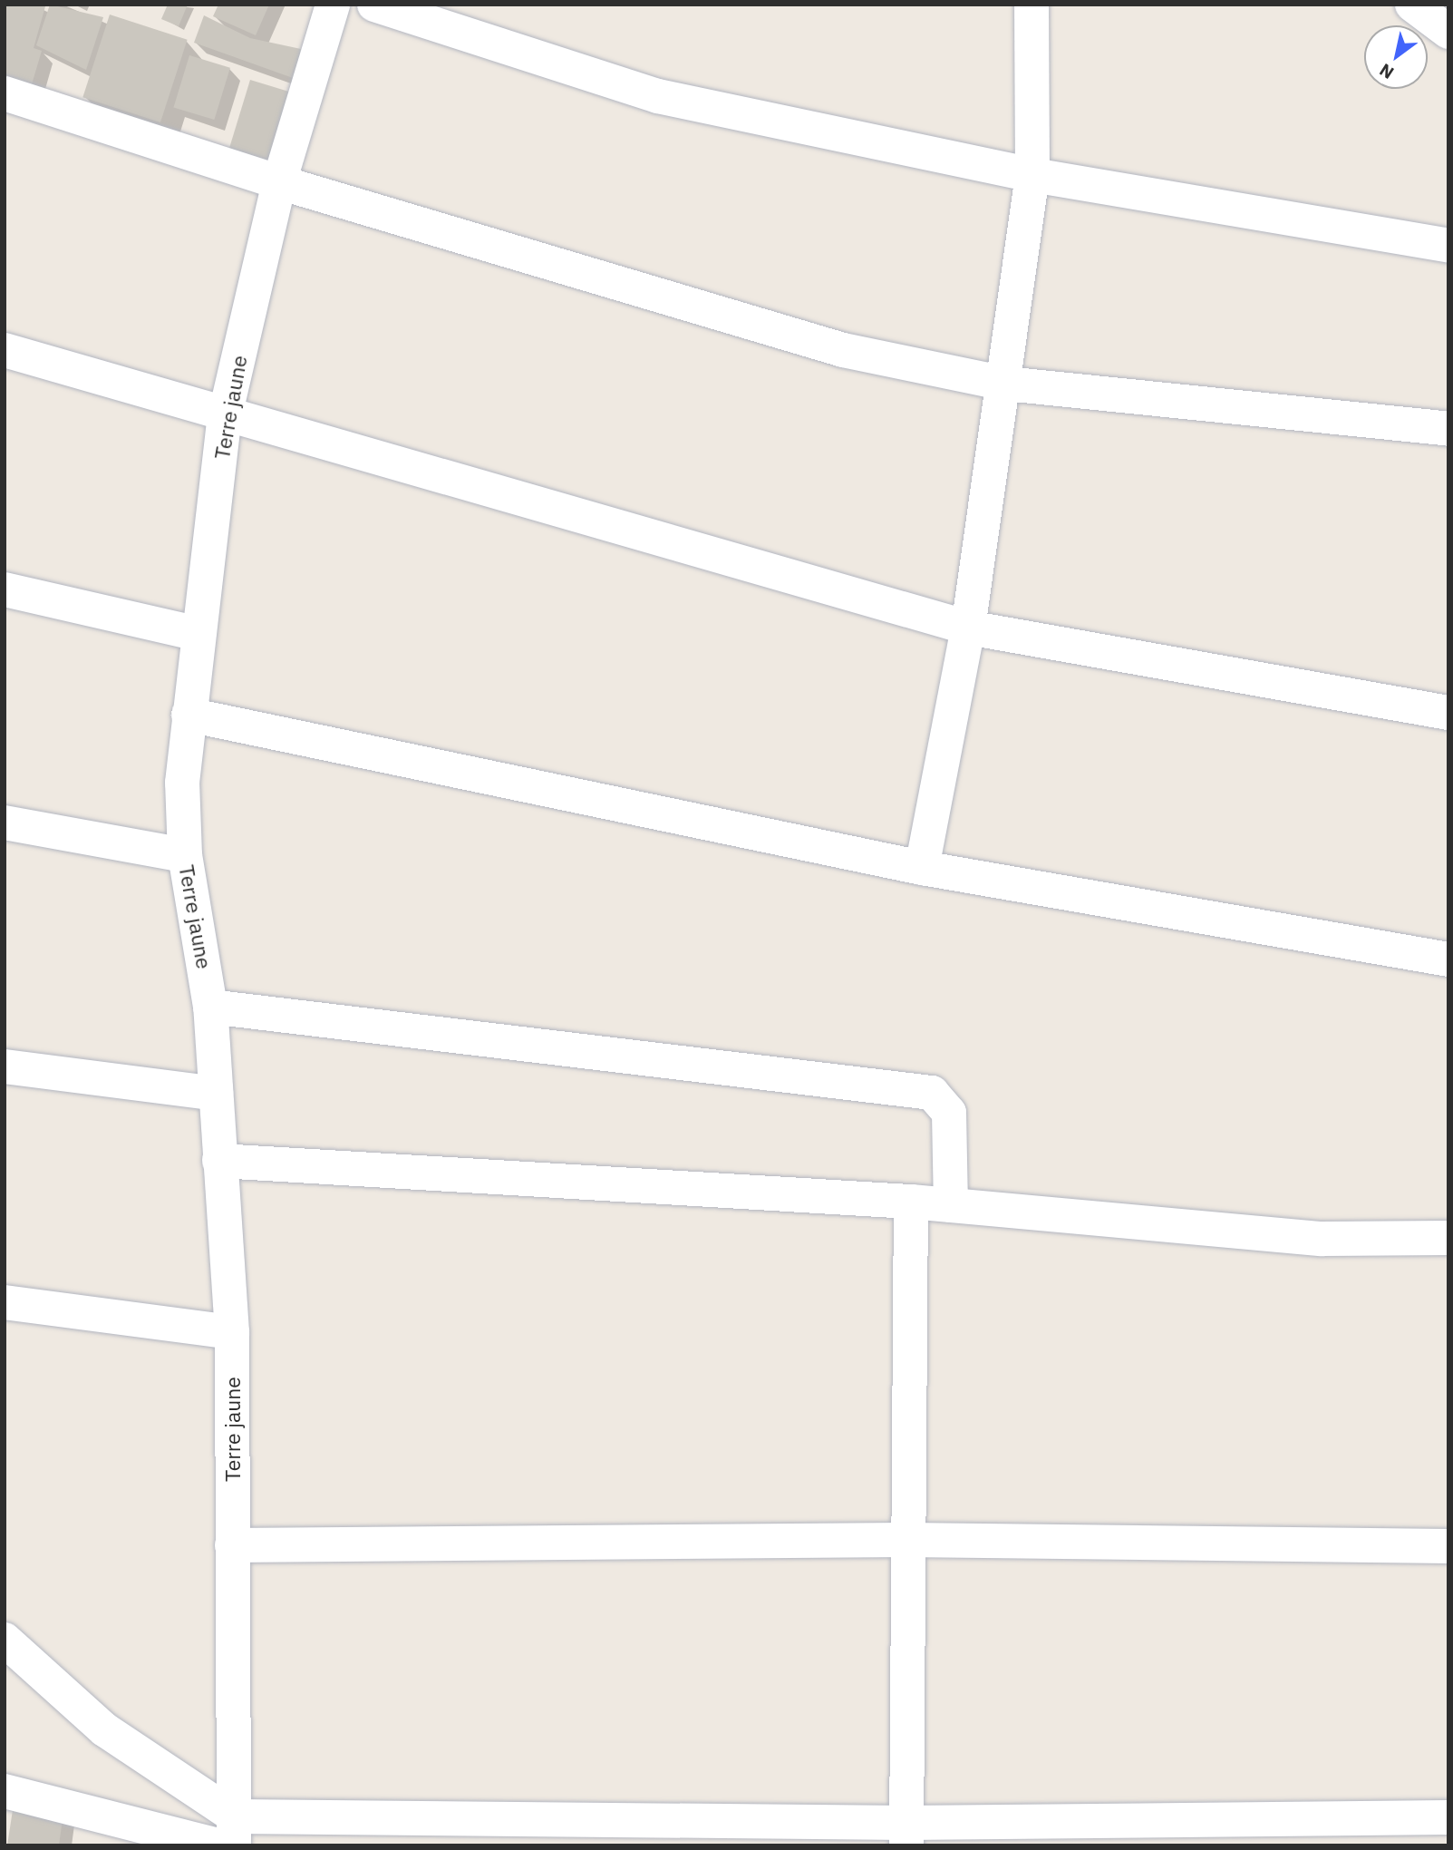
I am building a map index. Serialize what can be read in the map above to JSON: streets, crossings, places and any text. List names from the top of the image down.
{
  "streets": {
    "street": ["Terre jaune"]
  },
  "north": "bottom left"
}
